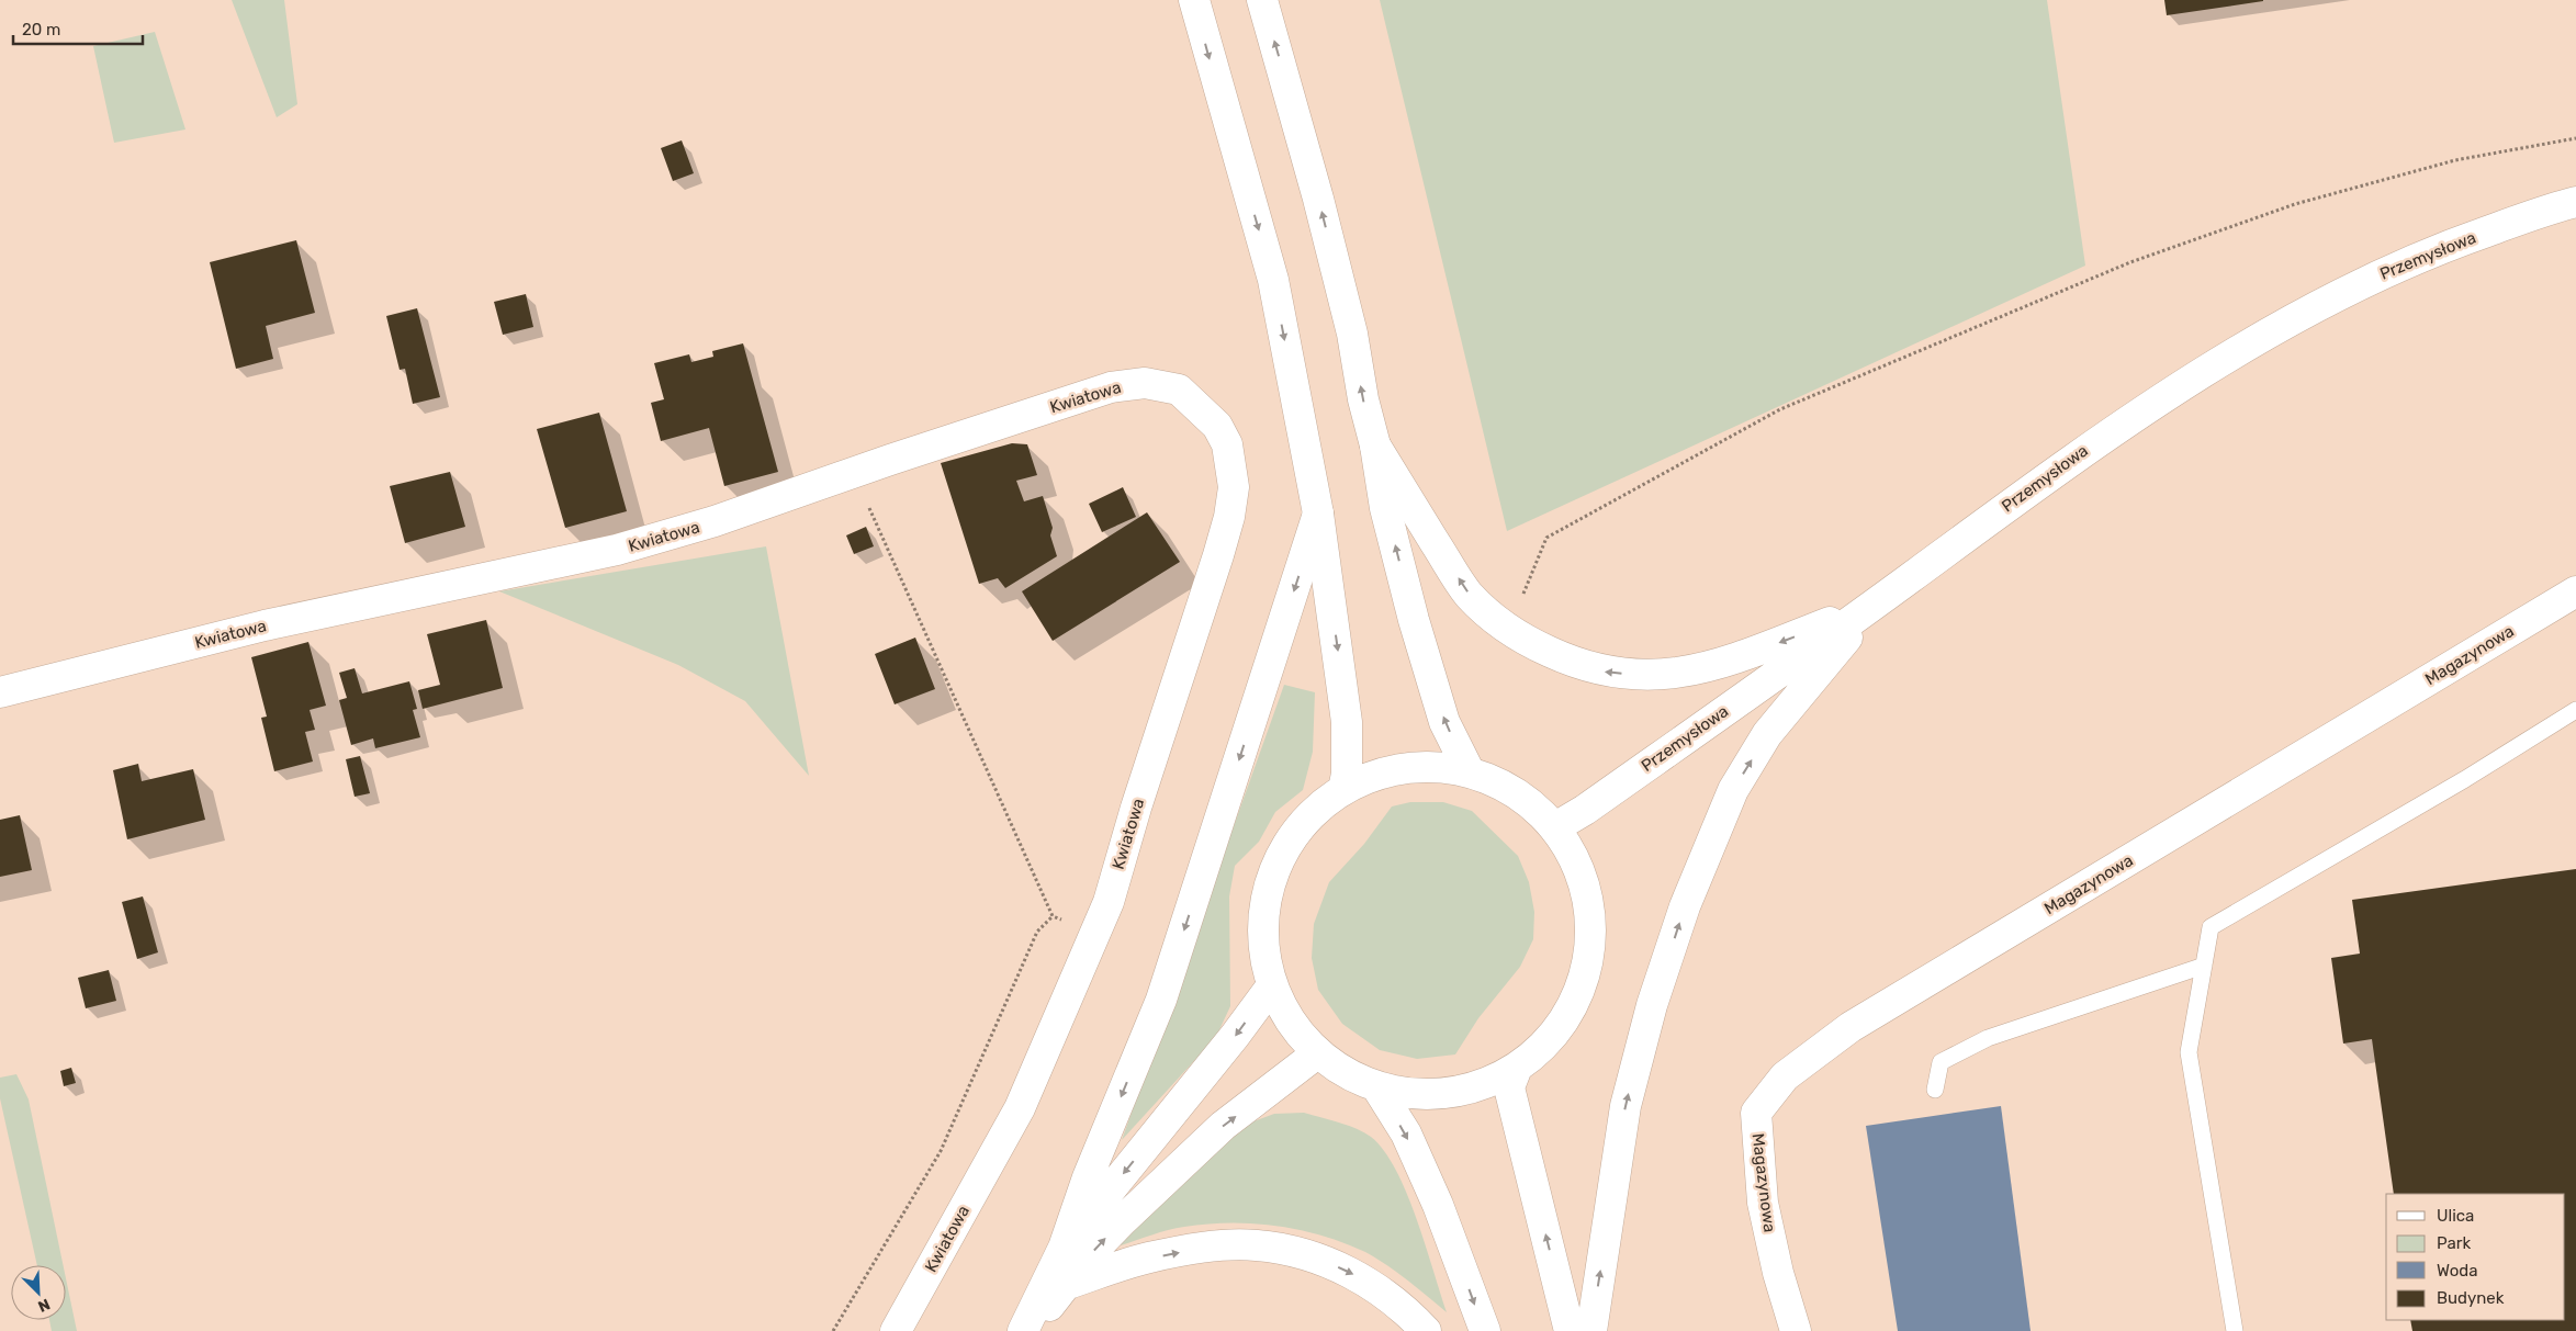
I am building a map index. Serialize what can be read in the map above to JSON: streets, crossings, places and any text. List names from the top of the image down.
{
  "streets": {
    "main road": ["Przemysłowa", "Kwiatowa", "Magazynowa"]
  },
  "legend": [
    "Ulica",
    "Park",
    "Woda",
    "Budynek"
  ],
  "scale_bar": "20 m",
  "north": "bottom right"
}
